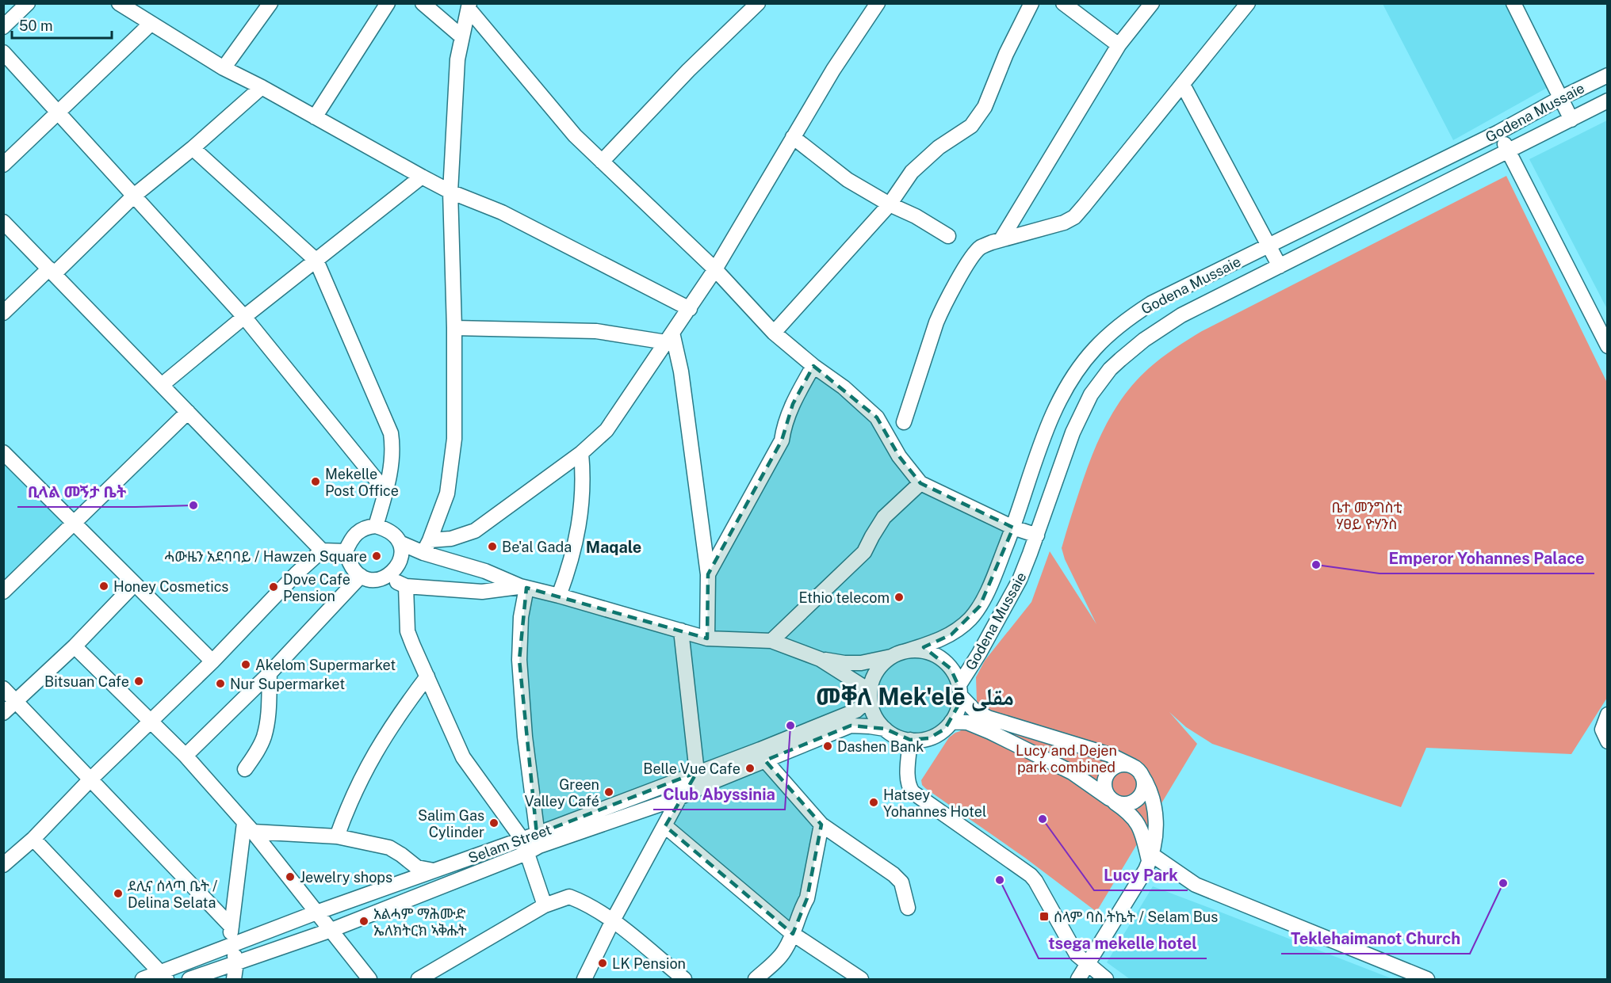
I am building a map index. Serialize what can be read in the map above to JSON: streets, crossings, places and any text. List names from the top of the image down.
{
  "streets": {
    "street": ["Godena Mussaie", "Selam Street"]
  },
  "crossings": [
    ["Godena Mussaie", "Selam Street"]
  ],
  "districts": ["Maqale", "መቐለ Mek'elē مقلى"],
  "parks": ["ቤተ መንግስቲ ሃፀይ ዮሃንስ", "Lucy and Dejen park combined"],
  "places": {
    "other": [
      "Mekelle Post Office",
      "ቢላል መኝታ ቤት",
      "Be'al Gada",
      "ሓውዜን አደባባይ / Hawzen Square",
      "Emperor Yohannes Palace",
      "Honey Cosmetics",
      "Dove Cafe Pension",
      "Ethio telecom",
      "Akelom Supermarket",
      "Bitsuan Cafe",
      "Nur Supermarket",
      "Club Abyssinia",
      "Dashen Bank",
      "Belle Vue Cafe",
      "Green Valley Café",
      "Hatsey Yohannes Hotel",
      "Lucy Park",
      "Salim Gas Cylinder",
      "Jewelry shops",
      "tsega mekelle hotel",
      "Teklehaimanot Church",
      "ደሊና ሰላጣ ቤት / Delina Selata",
      "አልሓም ማሕሙድ ኤለክትርክ ኣቅሑት",
      "LK Pension"
    ],
    "transit": ["ሰላም ባስ ትኬት / Selam Bus"]
  },
  "scale_bar": "50 m"
}
